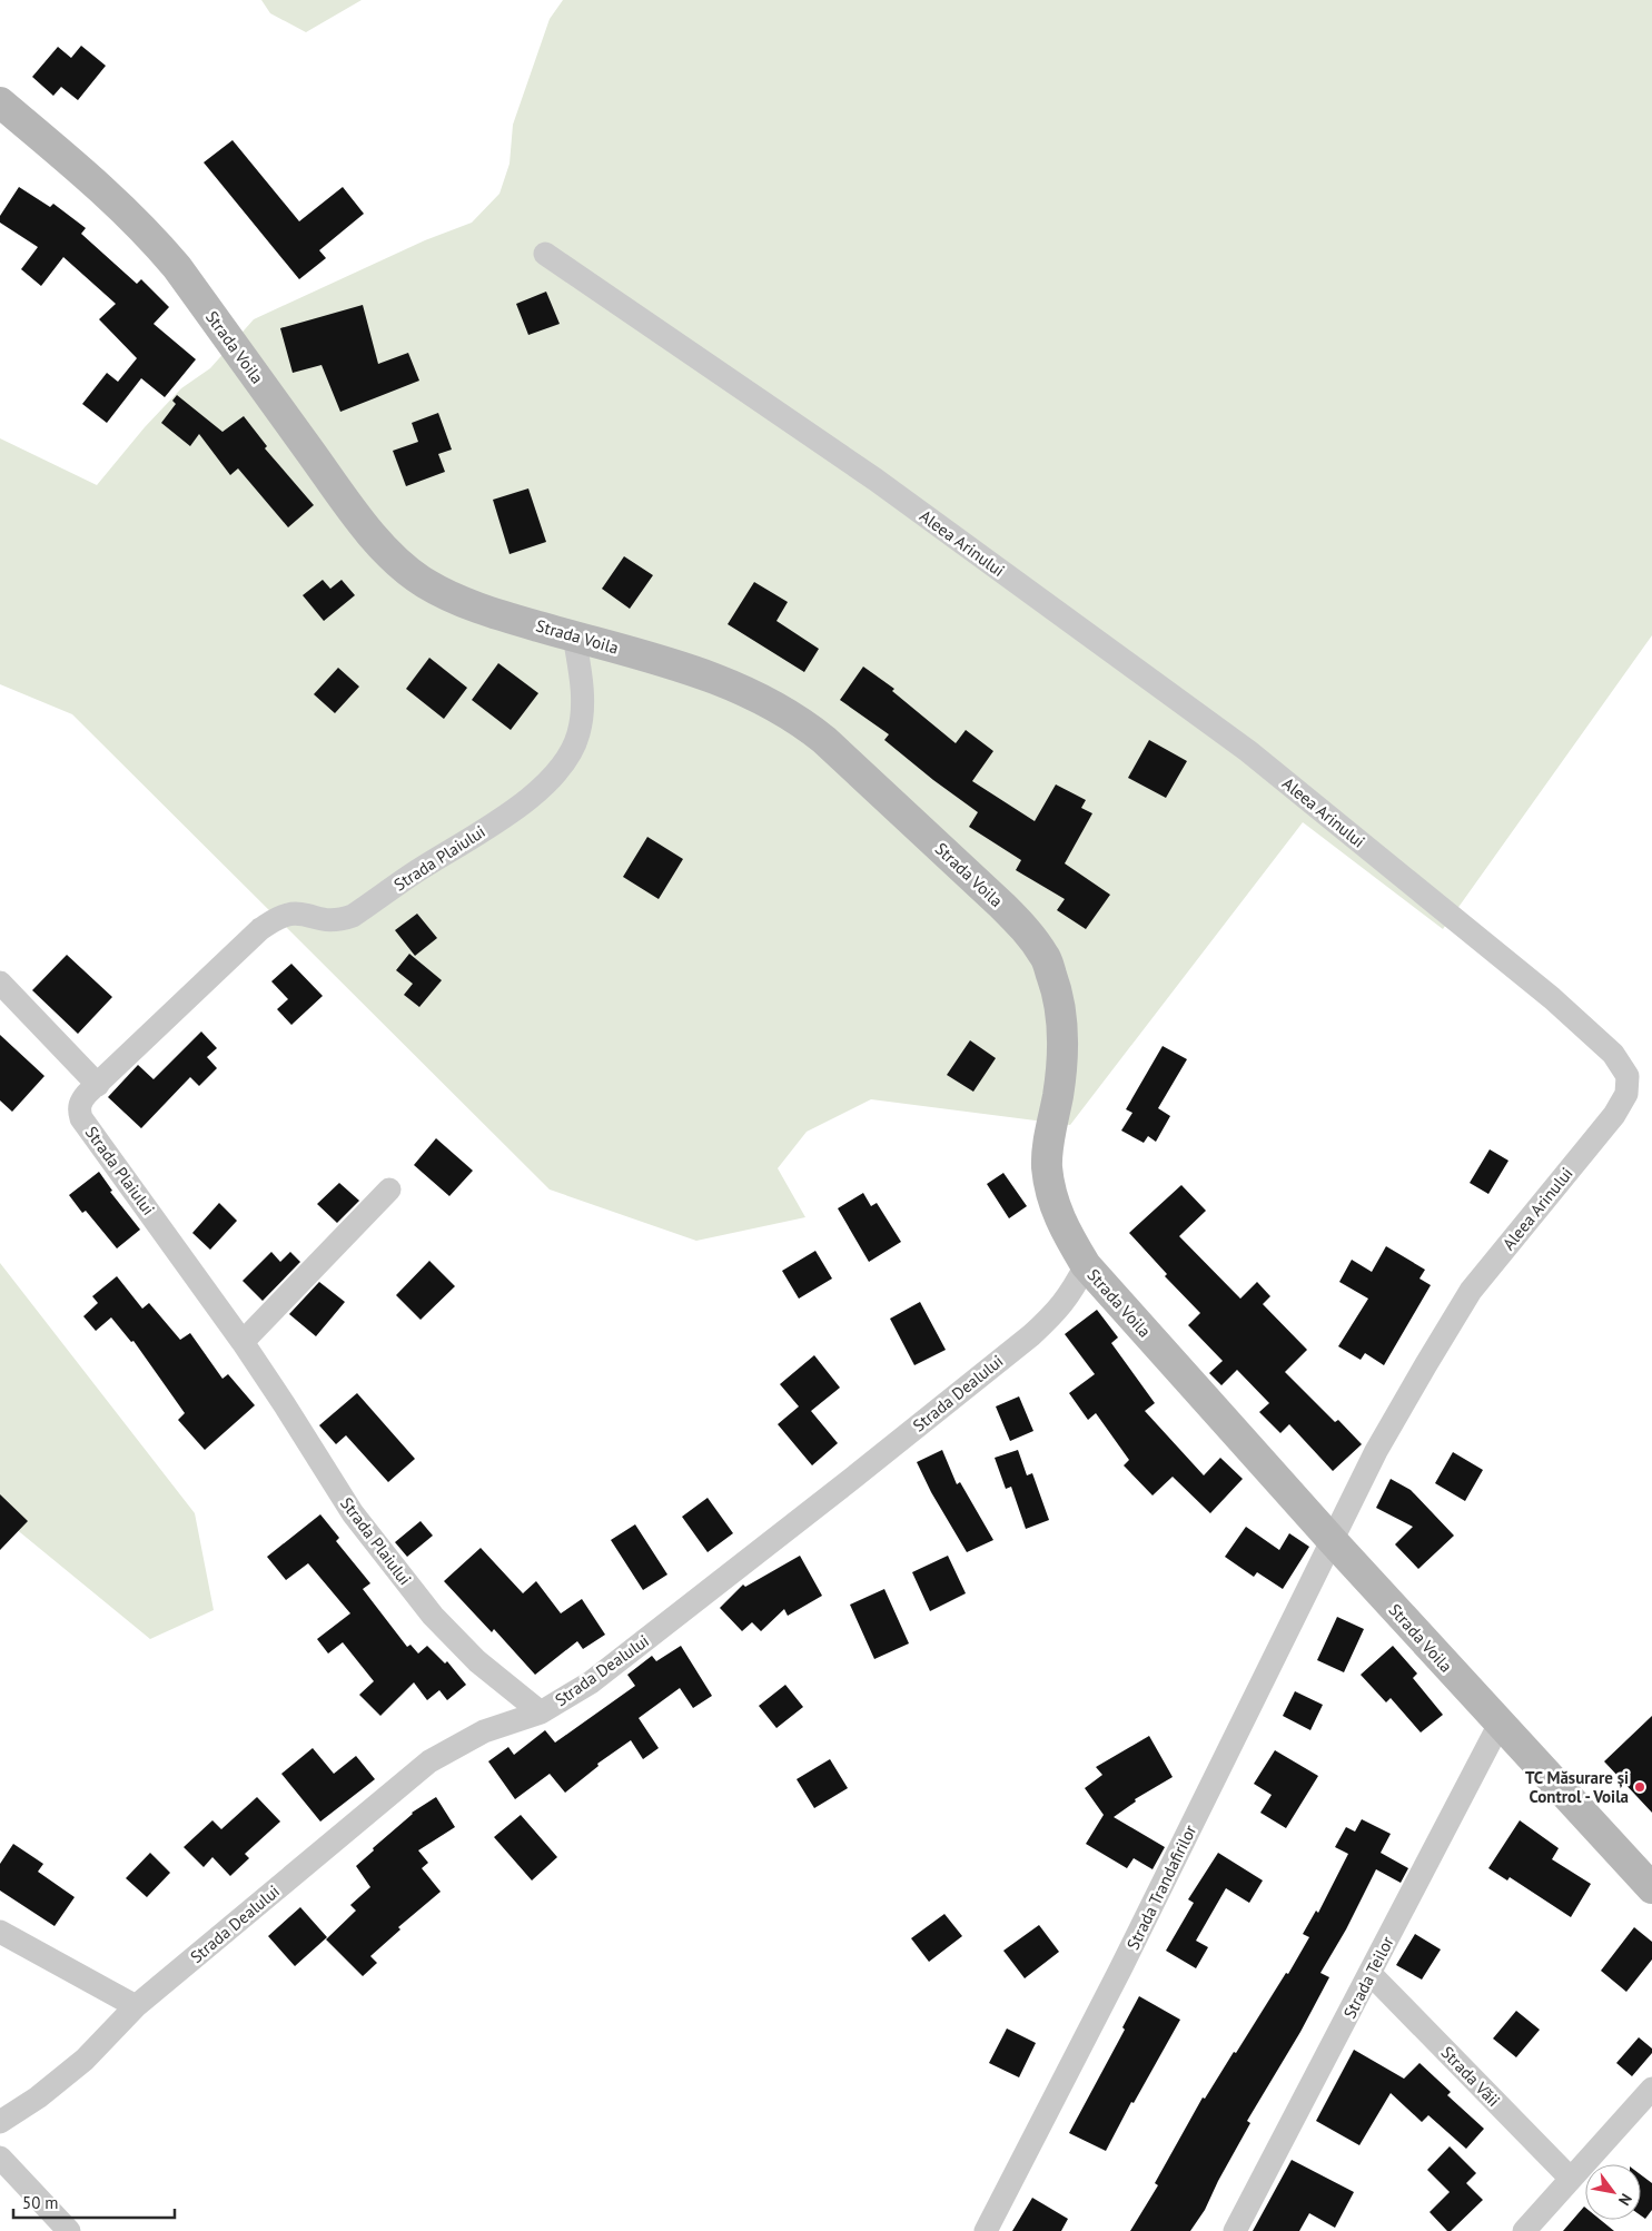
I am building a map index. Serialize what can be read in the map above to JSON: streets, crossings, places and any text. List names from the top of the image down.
{
  "streets": {
    "main road": ["Strada Voila"],
    "street": [
      "Aleea Arinului",
      "Strada Plaiului",
      "Strada Dealului",
      "Strada Trandafirilor",
      "Strada Teilor",
      "Strada Văii"
    ]
  },
  "crossings": [
    ["Strada Voila", "Aleea Arinului"],
    ["Strada Voila", "Strada Plaiului"],
    ["Strada Voila", "Strada Dealului"],
    ["Strada Voila", "Strada Trandafirilor"],
    ["Strada Voila", "Strada Teilor"],
    ["Aleea Arinului", "Strada Trandafirilor"],
    ["Strada Plaiului", "Strada Dealului"],
    ["Strada Teilor", "Strada Văii"]
  ],
  "places": ["TC Măsurare și Control - Voila"],
  "scale_bar": "50 m",
  "north": "bottom right"
}
